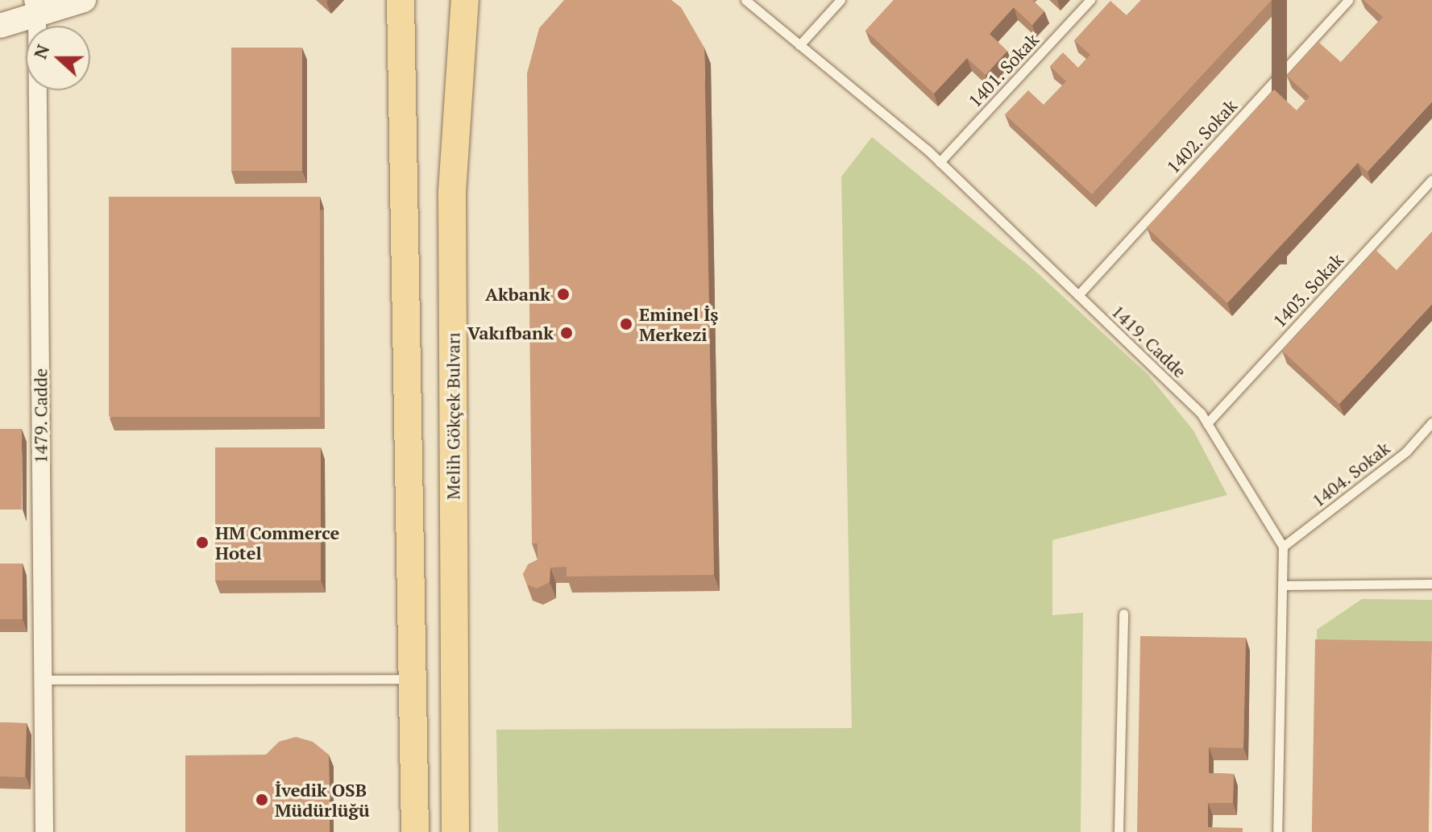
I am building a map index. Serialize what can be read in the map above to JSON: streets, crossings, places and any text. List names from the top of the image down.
{
  "streets": {
    "main road": ["Melih Gökçek Bulvarı"],
    "street": ["1479. Cadde"],
    "lane": [
      "1401. Sokak",
      "1402. Sokak",
      "1403. Sokak",
      "1419. Cadde",
      "1404. Sokak"
    ]
  },
  "crossings": [
    ["1401. Sokak", "1419. Cadde"],
    ["1402. Sokak", "1419. Cadde"],
    ["1403. Sokak", "1419. Cadde"],
    ["1419. Cadde", "1404. Sokak"]
  ],
  "places": [
    "Akbank",
    "Eminel İş Merkezi",
    "Vakıfbank",
    "HM Commerce Hotel",
    "İvedik OSB Müdürlüğü"
  ],
  "north": "left"
}
